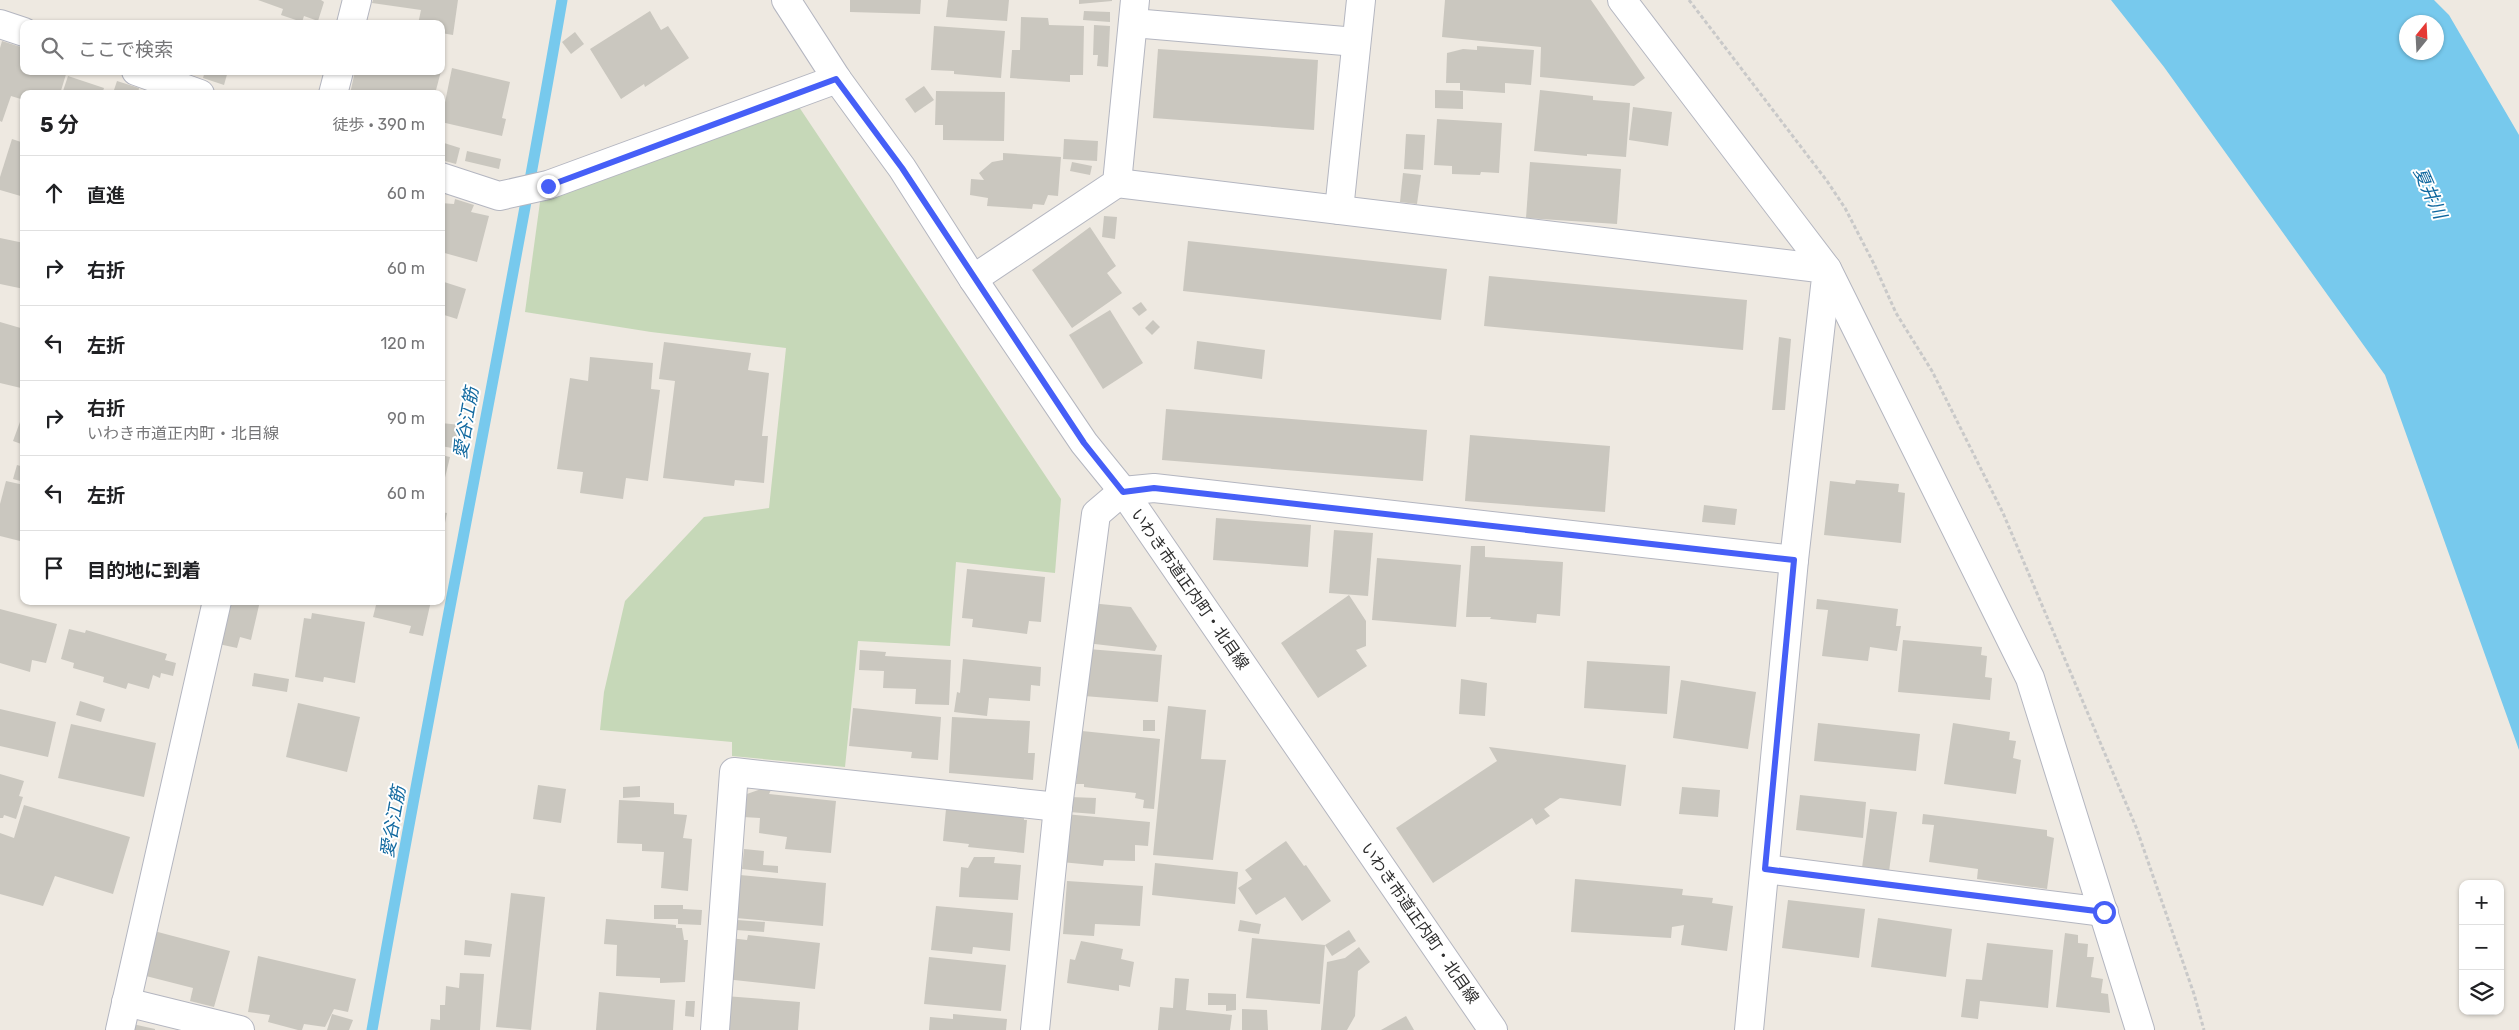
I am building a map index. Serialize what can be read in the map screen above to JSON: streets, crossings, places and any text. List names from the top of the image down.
{
  "streets": {
    "street": ["いわき市道正内町・北目線"]
  },
  "water": ["夏井川", "愛谷江筋"],
  "north": "top",
  "page": {
    "search": "ここで検索",
    "heading": ["5 分", "徒歩 · 390 m"],
    "list": [
      ["直進", "60 m"],
      ["右折", "60 m"],
      ["左折", "120 m"],
      ["右折", "いわき市道正内町・北目線", "90 m"],
      ["左折", "60 m"],
      "目的地に到着"
    ],
    "map_buttons": ["+", "−"]
  }
}
